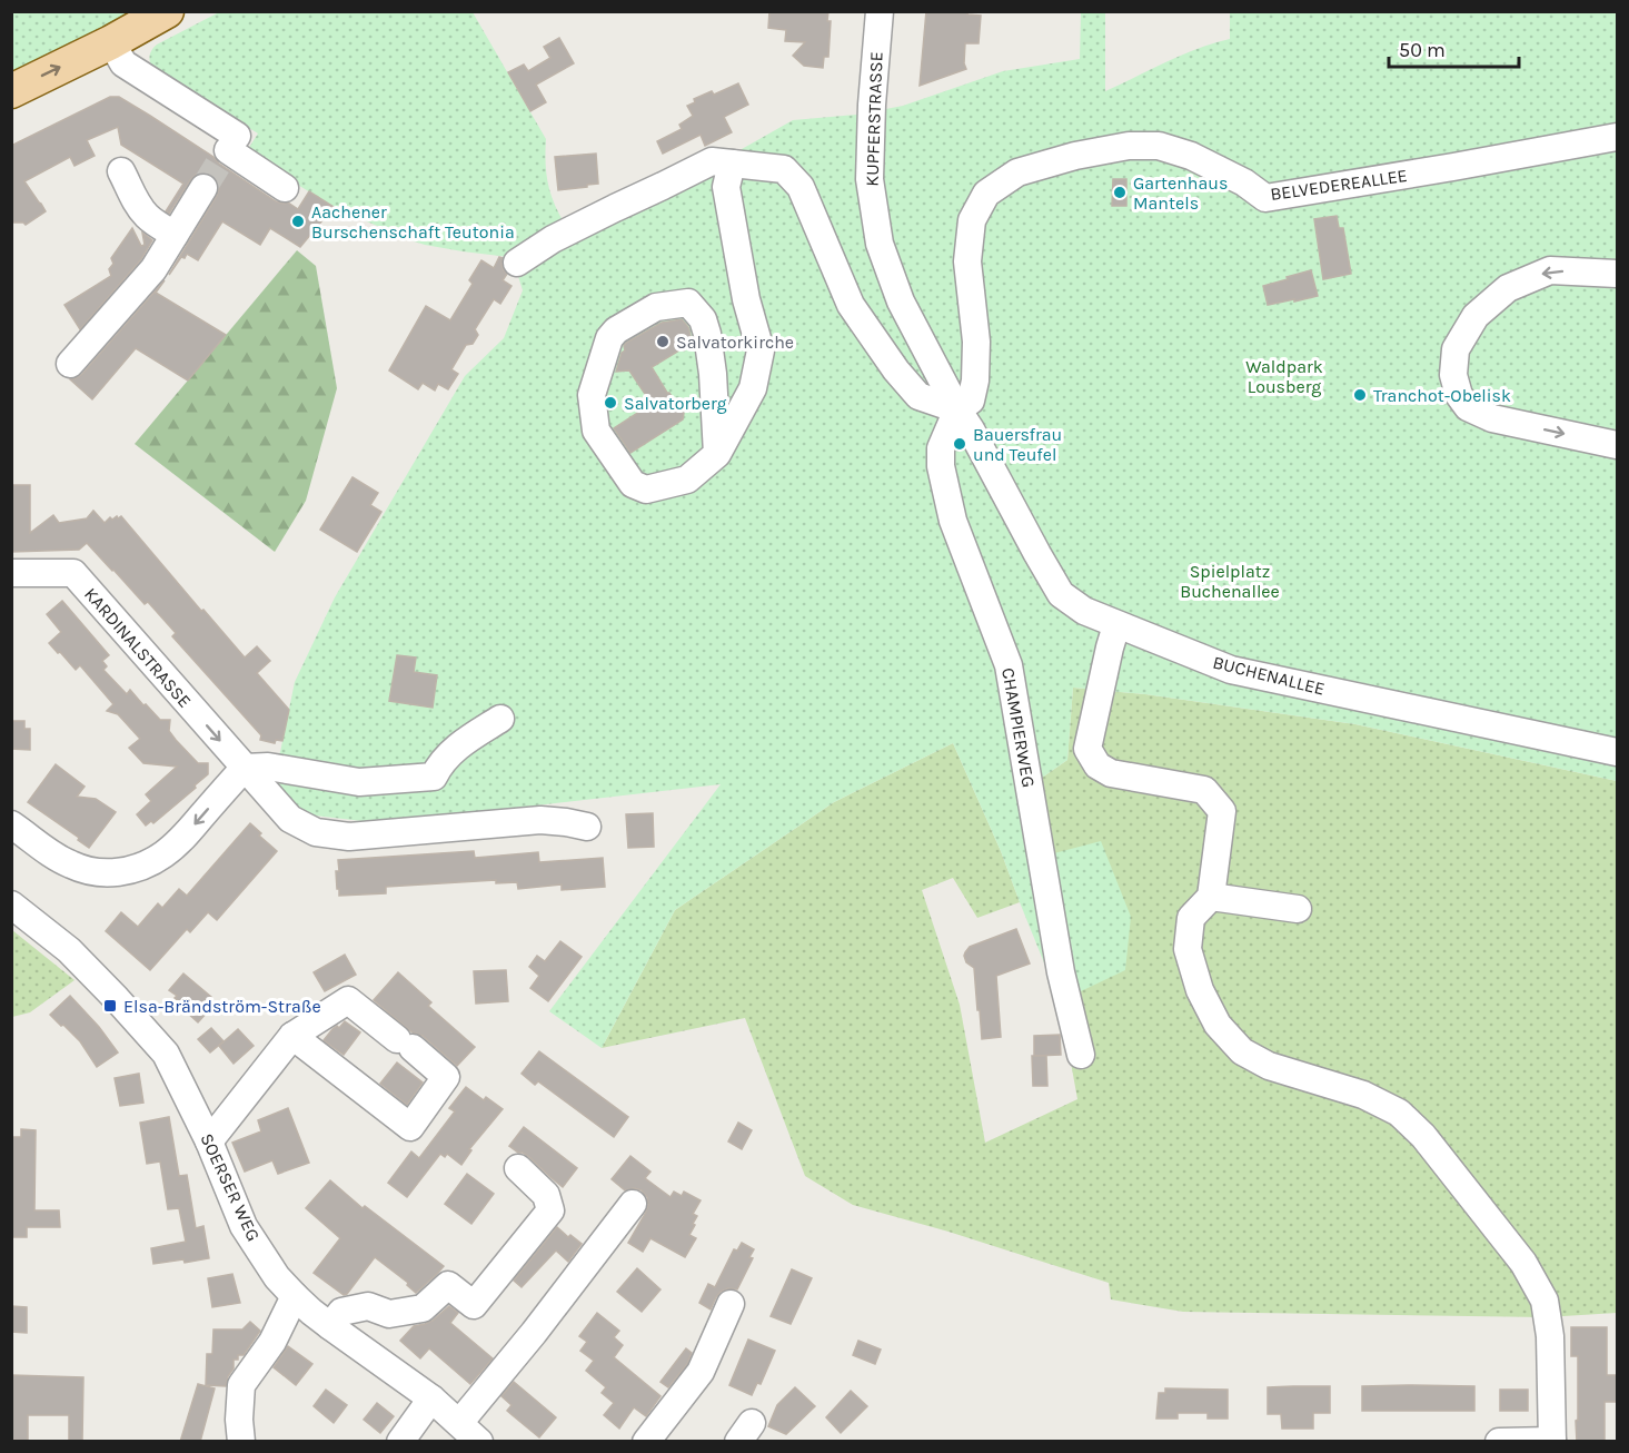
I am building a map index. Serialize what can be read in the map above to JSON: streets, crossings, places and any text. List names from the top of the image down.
{
  "streets": {
    "street": [
      "KUPFERSTRASSE",
      "BELVEDEREALLEE",
      "KARDINALSTRASSE",
      "BUCHENALLEE",
      "CHAMPIERWEG",
      "SOERSER WEG"
    ]
  },
  "crossings": [
    ["KUPFERSTRASSE", "BELVEDEREALLEE"],
    ["KUPFERSTRASSE", "BUCHENALLEE"],
    ["KUPFERSTRASSE", "CHAMPIERWEG"],
    ["BELVEDEREALLEE", "BUCHENALLEE"],
    ["BELVEDEREALLEE", "CHAMPIERWEG"],
    ["BUCHENALLEE", "CHAMPIERWEG"]
  ],
  "one_way": ["KARDINALSTRASSE"],
  "parks": ["Waldpark Lousberg", "Spielplatz Buchenallee"],
  "places": {
    "other": [
      "Gartenhaus Mantels",
      "Aachener Burschenschaft Teutonia",
      "Salvatorkirche",
      "Tranchot-Obelisk",
      "Salvatorberg",
      "Bauersfrau und Teufel"
    ],
    "transit": ["Elsa-Brändström-Straße"]
  },
  "scale_bar": "50 m"
}
